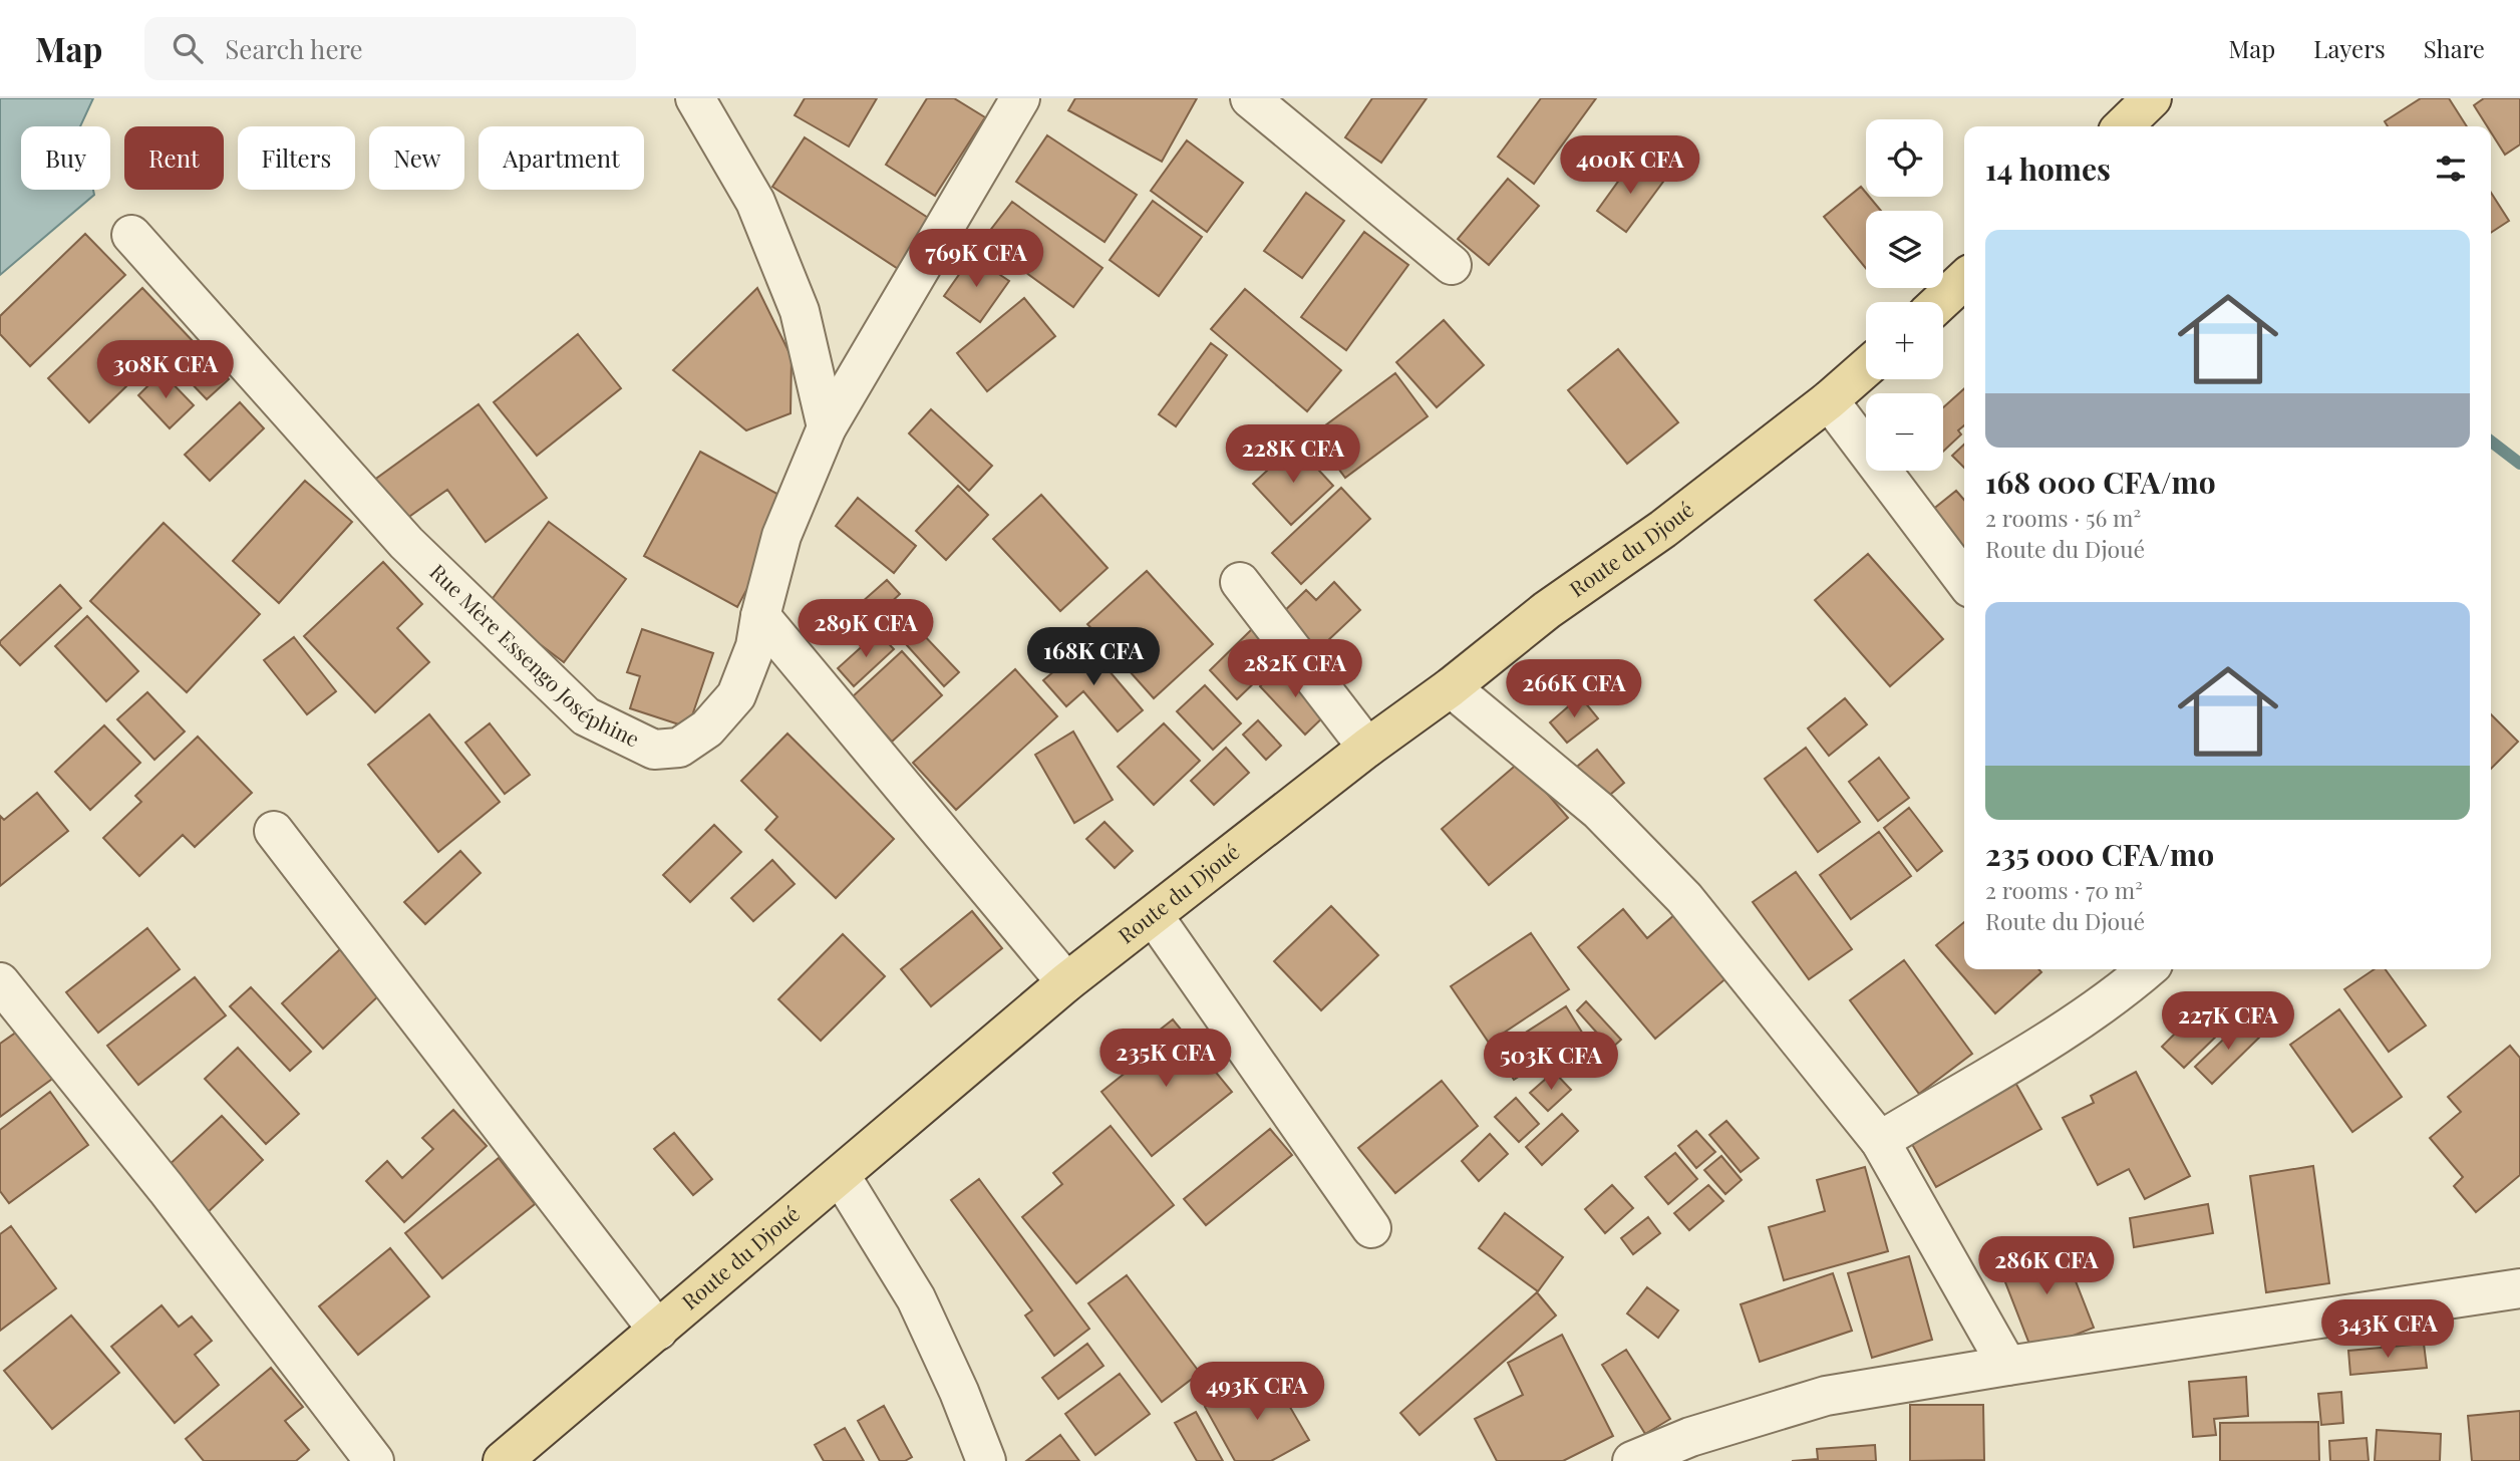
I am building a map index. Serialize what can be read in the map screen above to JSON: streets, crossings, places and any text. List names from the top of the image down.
{
  "streets": {
    "main road": ["Route du Djoué"],
    "street": ["Rue Mère Essengo Joséphine"]
  },
  "page": {
    "header": "Map",
    "search": "Search here",
    "nav": ["Map", "Layers", "Share"],
    "map_buttons": ["+", "−"],
    "chip": [
      "Buy",
      "Rent",
      "Filters",
      "New",
      "Apartment"
    ],
    "heading": "14 homes",
    "price": [
      "400K CFA",
      "769K CFA",
      "308K CFA",
      "228K CFA",
      "289K CFA",
      "168K CFA",
      "282K CFA",
      "266K CFA",
      "227K CFA",
      "235K CFA",
      "503K CFA",
      "286K CFA",
      "343K CFA",
      "493K CFA"
    ],
    "list": [
      {
        "name": "168 000 CFA/mo",
        "note": "2 rooms · 56 m² · Route du Djoué"
      },
      {
        "name": "235 000 CFA/mo",
        "note": "2 rooms · 70 m² · Route du Djoué"
      }
    ]
  }
}
